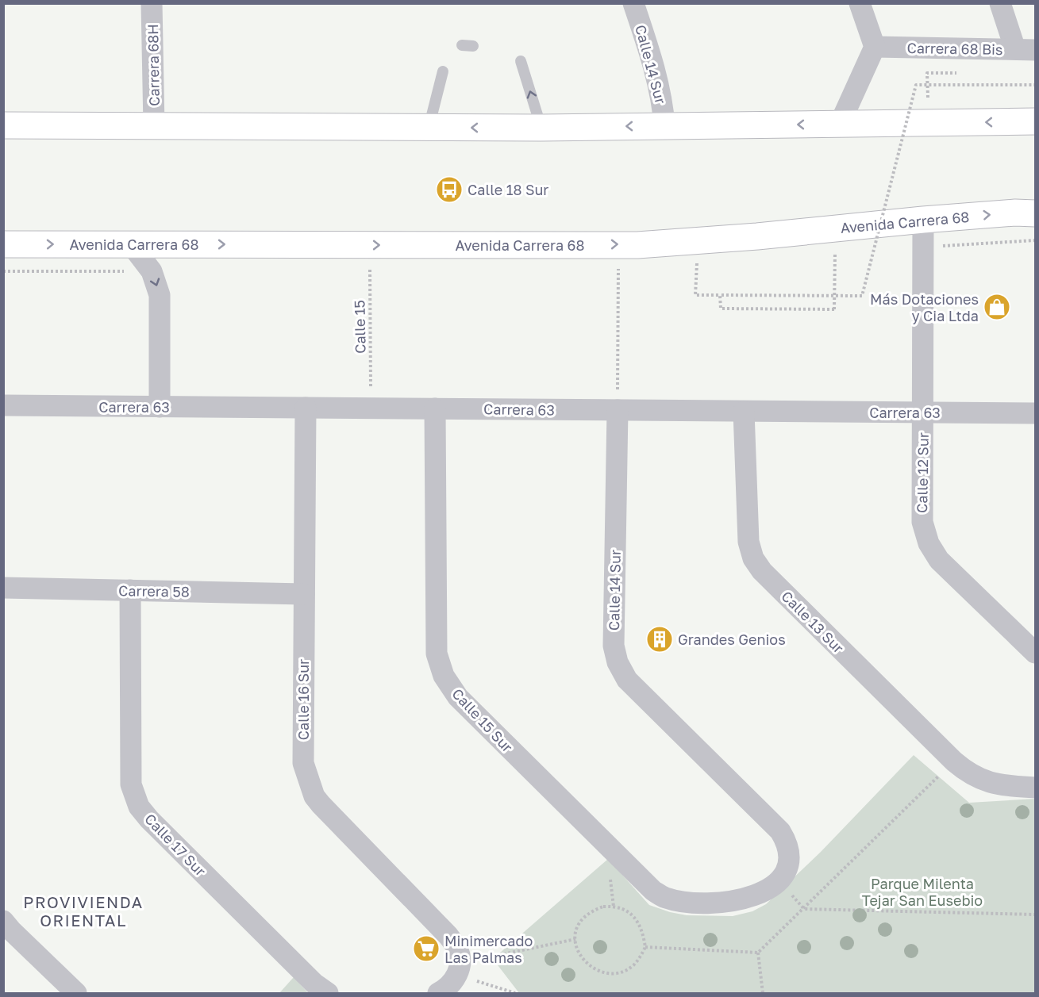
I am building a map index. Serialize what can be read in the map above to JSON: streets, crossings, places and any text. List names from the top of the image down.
{
  "streets": {
    "main road": ["Avenida Carrera 68"],
    "street": [
      "Carrera 68 Bis",
      "Calle 14 Sur",
      "Carrera 68H",
      "Carrera 63",
      "Calle 12 Sur",
      "Carrera 58",
      "Calle 13 Sur",
      "Calle 16 Sur",
      "Calle 15 Sur",
      "Calle 17 Sur"
    ],
    "path": ["Calle 15"]
  },
  "crossings": [
    ["Calle 14 Sur", "Carrera 63"],
    ["Calle 14 Sur", "Calle 15 Sur"],
    ["Avenida Carrera 68", "Calle 15"],
    ["Avenida Carrera 68", "Calle 12 Sur"],
    ["Calle 15", "Carrera 63"],
    ["Carrera 63", "Calle 12 Sur"],
    ["Carrera 63", "Calle 13 Sur"],
    ["Carrera 63", "Calle 16 Sur"],
    ["Carrera 63", "Calle 15 Sur"],
    ["Carrera 58", "Calle 16 Sur"],
    ["Carrera 58", "Calle 17 Sur"]
  ],
  "districts": ["PROVIVIENDA ORIENTAL"],
  "parks": ["Parque Milenta Tejar San Eusebio"],
  "places": {
    "bus stop": ["Calle 18 Sur"],
    "shop": ["Más Dotaciones y Cia Ltda"],
    "building": ["Grandes Genios"],
    "supermarket": ["Minimercado Las Palmas"]
  }
}
